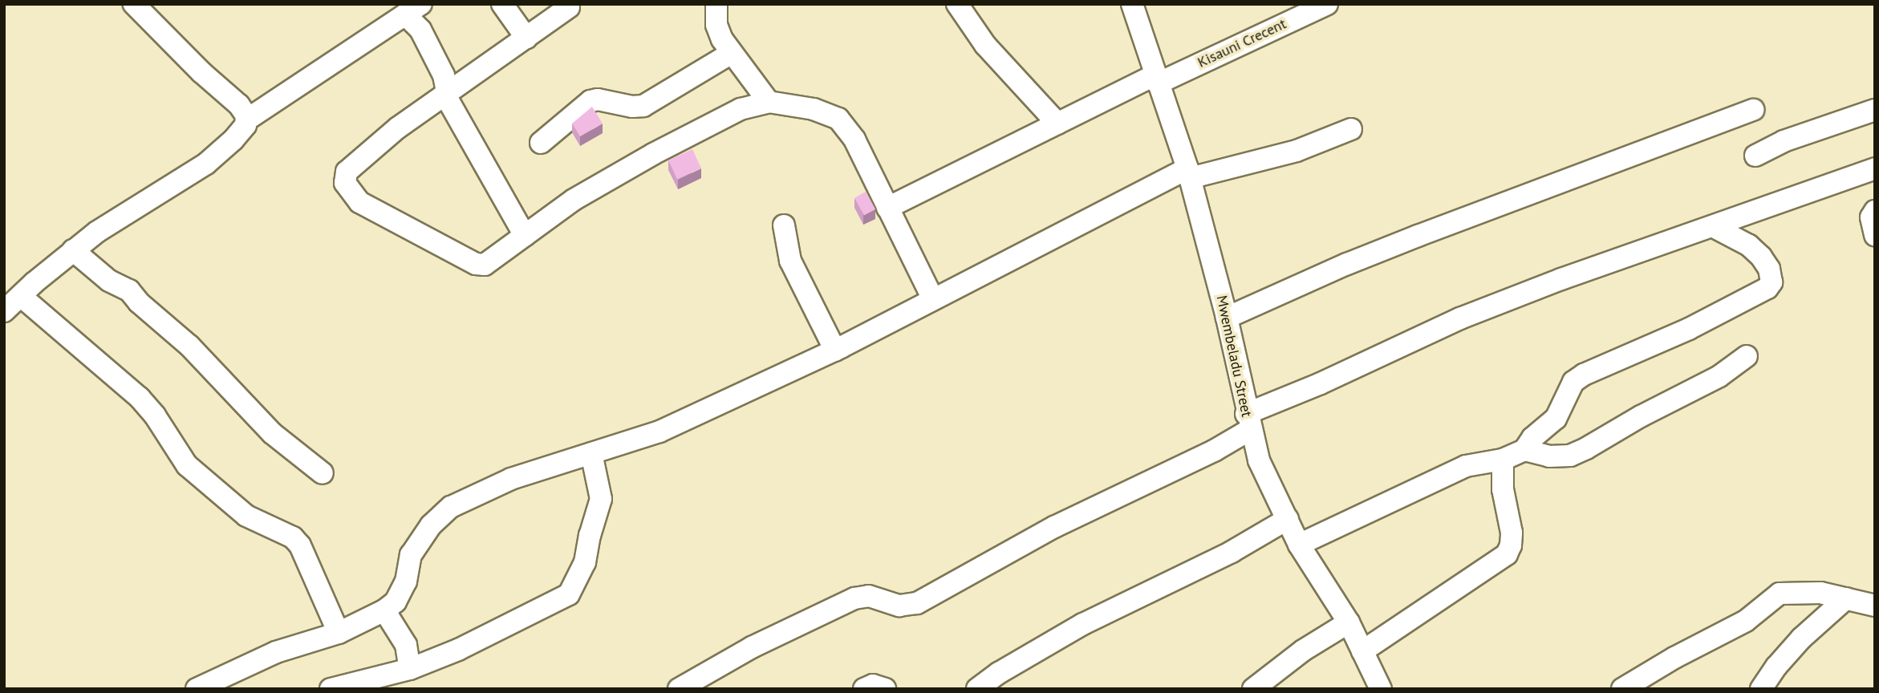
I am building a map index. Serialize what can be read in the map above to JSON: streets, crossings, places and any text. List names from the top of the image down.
{
  "streets": {
    "street": ["Kisauni Crecent", "Mwembeladu Street"]
  },
  "crossings": [
    ["Kisauni Crecent", "Mwembeladu Street"]
  ]
}
